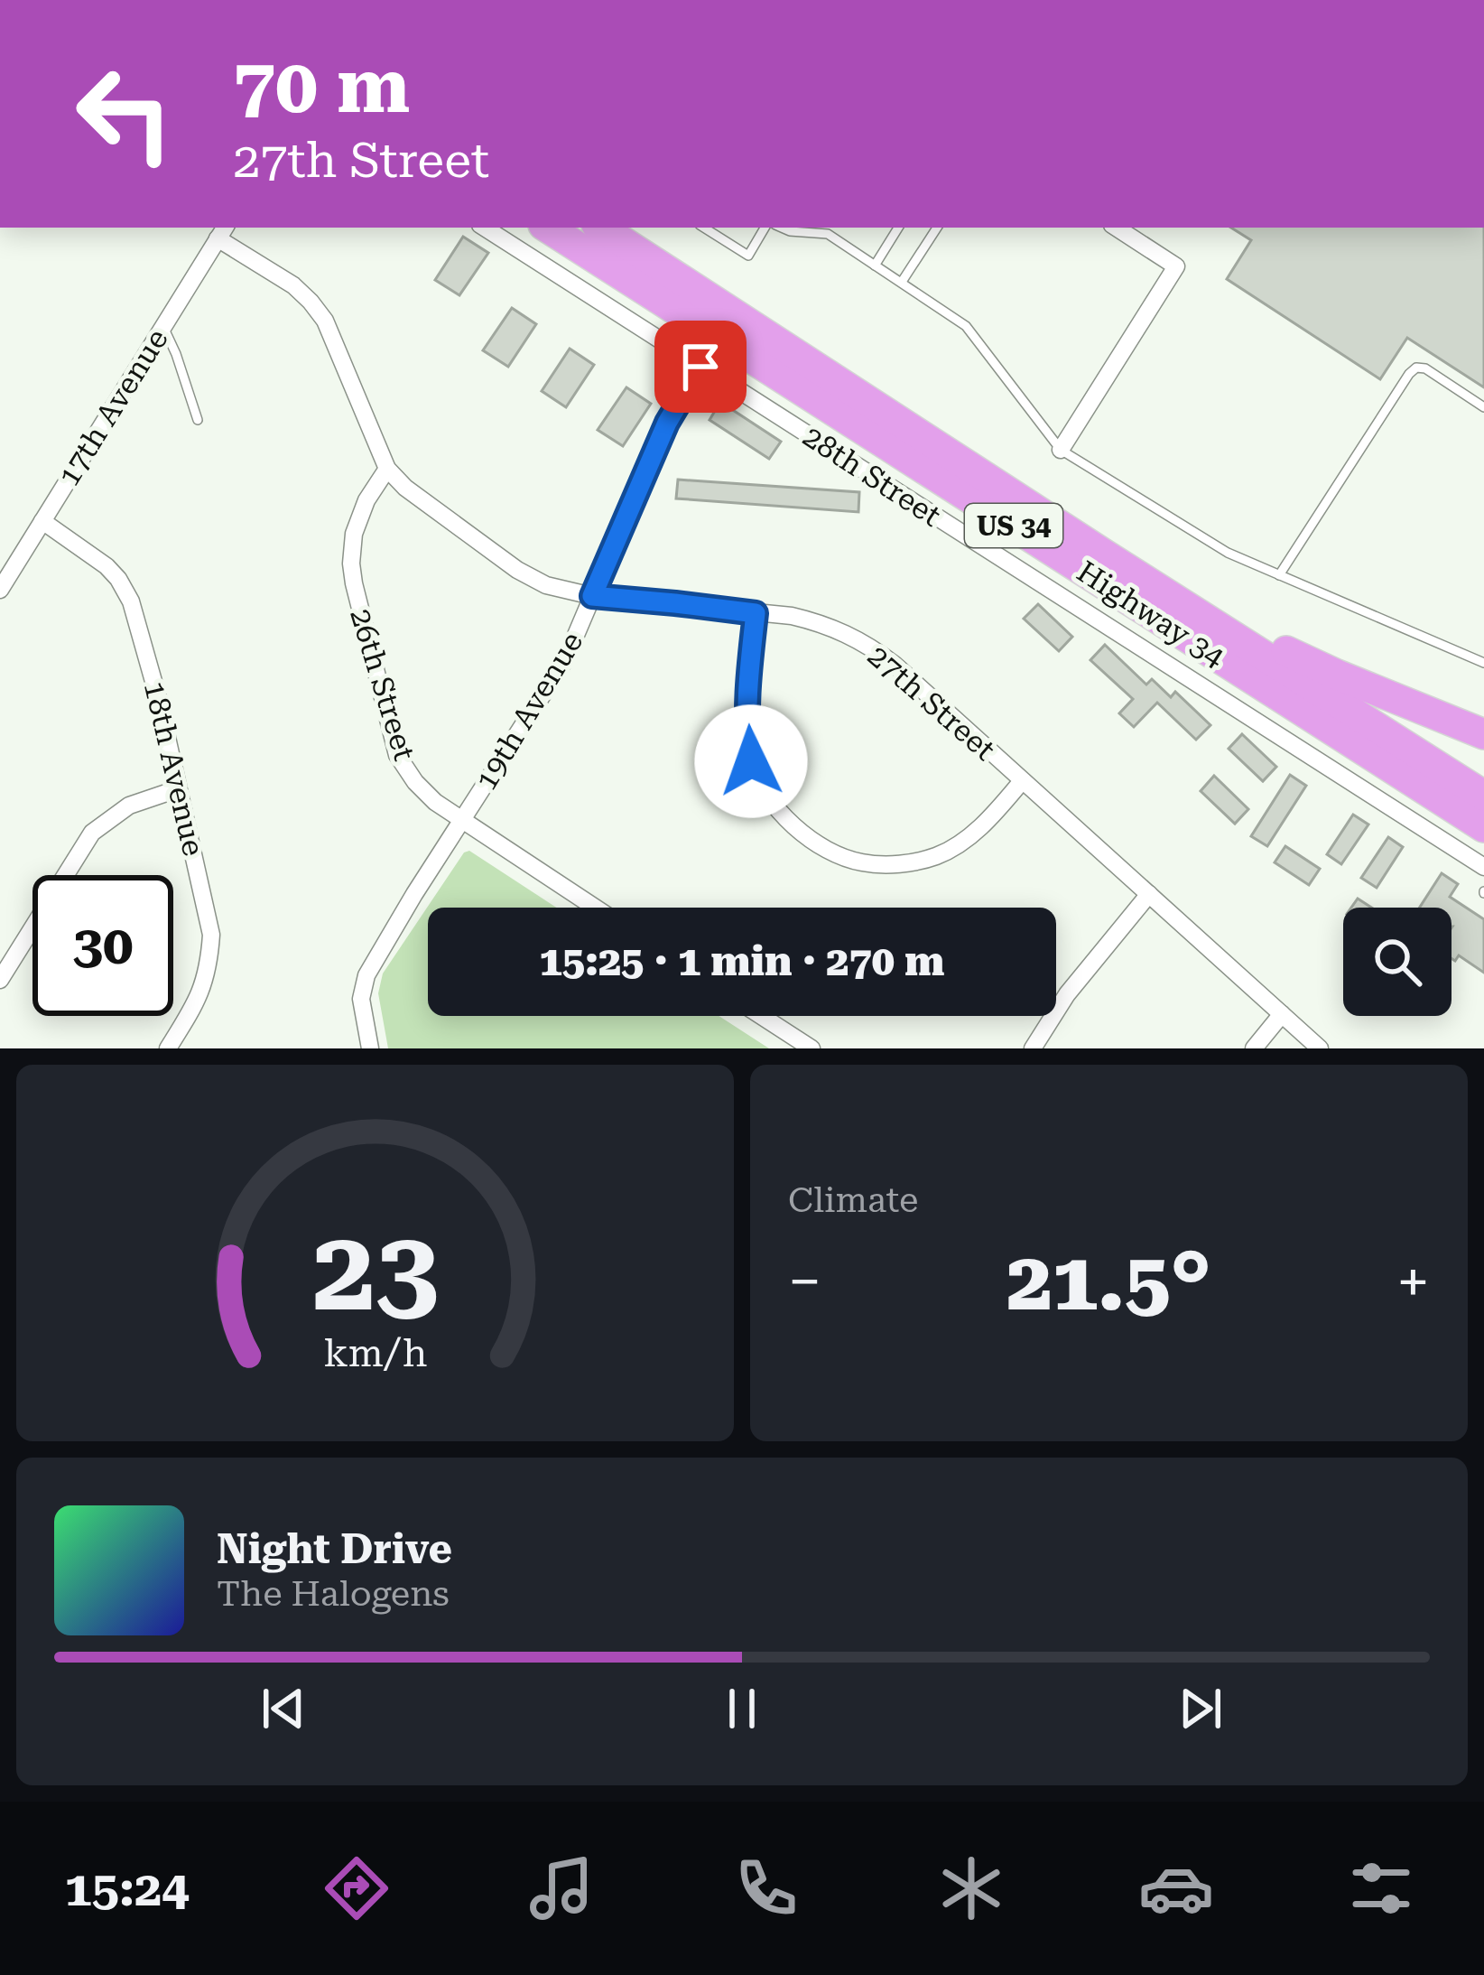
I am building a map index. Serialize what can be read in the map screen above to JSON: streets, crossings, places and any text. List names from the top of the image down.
{
  "streets": {
    "highway": ["US 34", "Highway 34"],
    "street": [
      "17th Avenue",
      "28th Street",
      "26th Street",
      "27th Street",
      "19th Avenue",
      "18th Avenue"
    ]
  },
  "crossings": [
    ["17th Avenue", "27th Street"],
    ["17th Avenue", "18th Avenue"],
    ["28th Street", "19th Avenue"],
    ["26th Street", "27th Street"],
    ["26th Street", "19th Avenue"],
    ["27th Street", "19th Avenue"]
  ],
  "page": {
    "turn": ["70 m", "27th Street"],
    "limit": "30",
    "trip": "15:25 · 1 min · 270 m",
    "tile": "Climate",
    "heat": ["−", "21.5°", "+"],
    "song": ["Night Drive", "The Halogens"],
    "tabs": "15:24",
    "gauge": ["23", "km/h"]
  }
}
